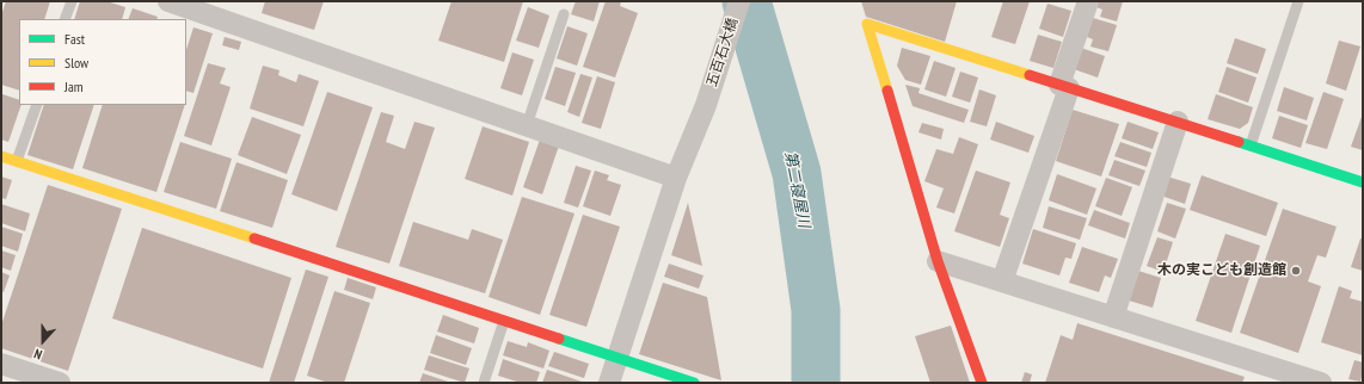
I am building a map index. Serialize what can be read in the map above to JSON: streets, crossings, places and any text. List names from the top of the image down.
{
  "streets": {
    "street": ["五百石大橋"]
  },
  "water": ["第二寝屋川"],
  "places": ["木の実こども創造館"],
  "legend": ["Fast", "Slow", "Jam"],
  "north": "bottom"
}
